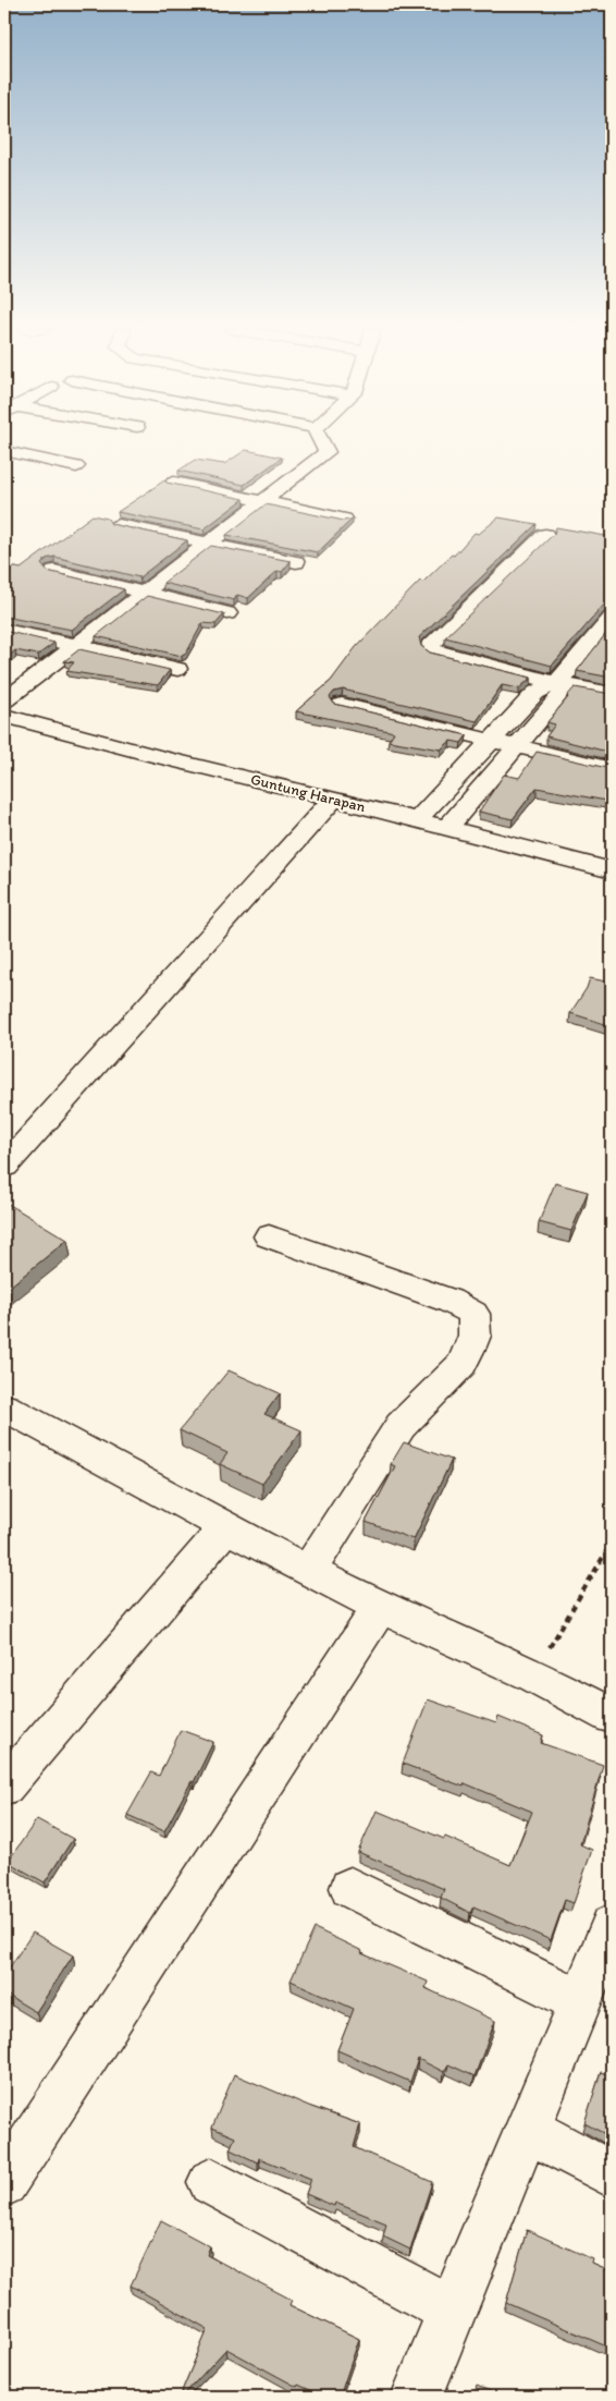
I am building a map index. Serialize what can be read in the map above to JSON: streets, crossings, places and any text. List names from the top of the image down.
{
  "streets": {
    "street": ["Guntung Harapan"]
  }
}
